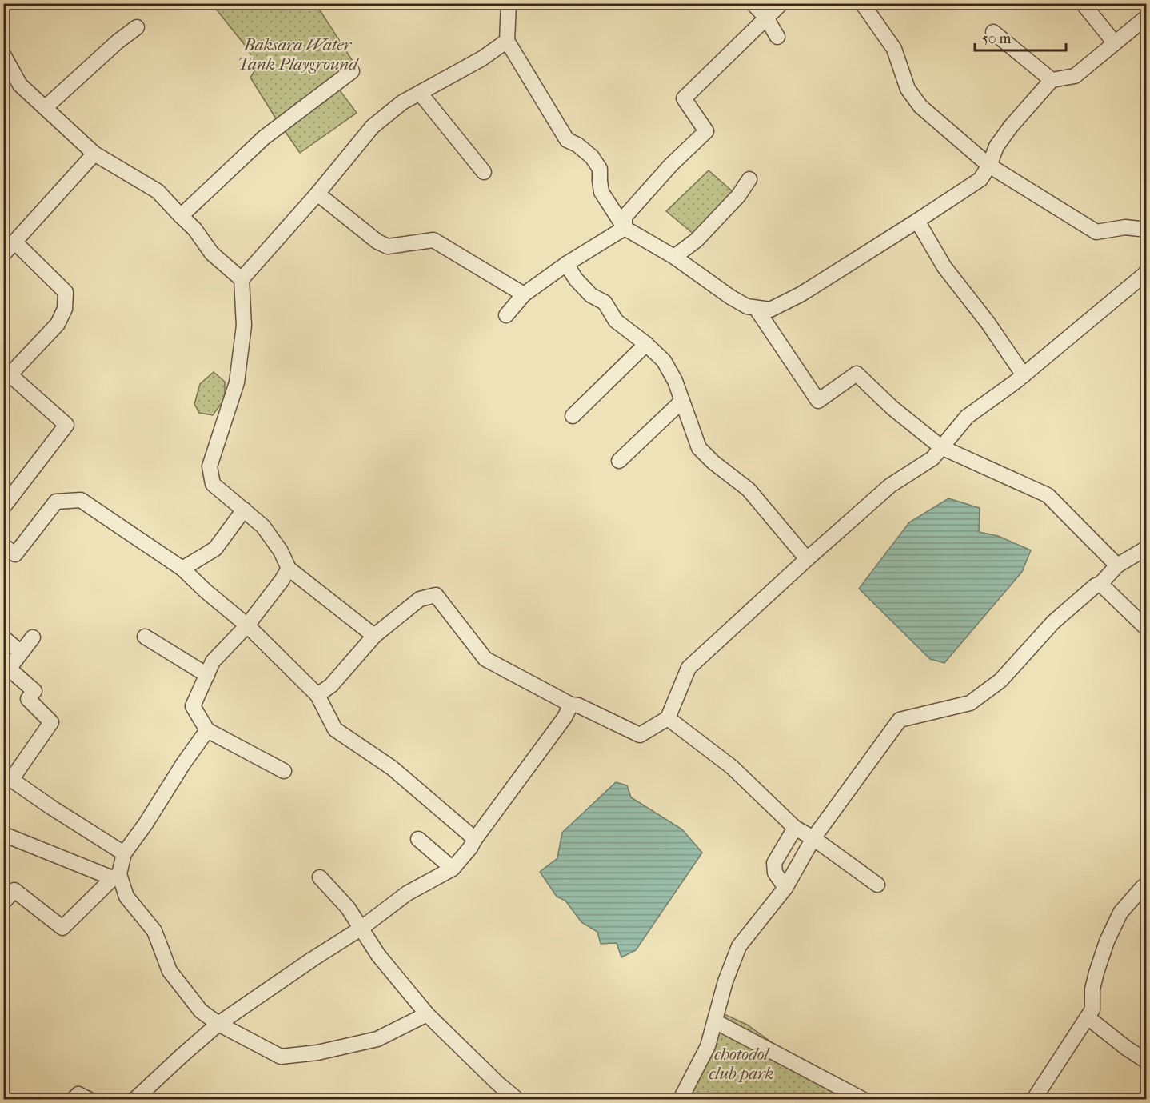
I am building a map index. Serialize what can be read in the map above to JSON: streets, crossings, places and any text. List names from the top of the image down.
{
  "parks": ["Baksara Water Tank Playground", "chotodol club park"],
  "scale_bar": "50 m"
}
